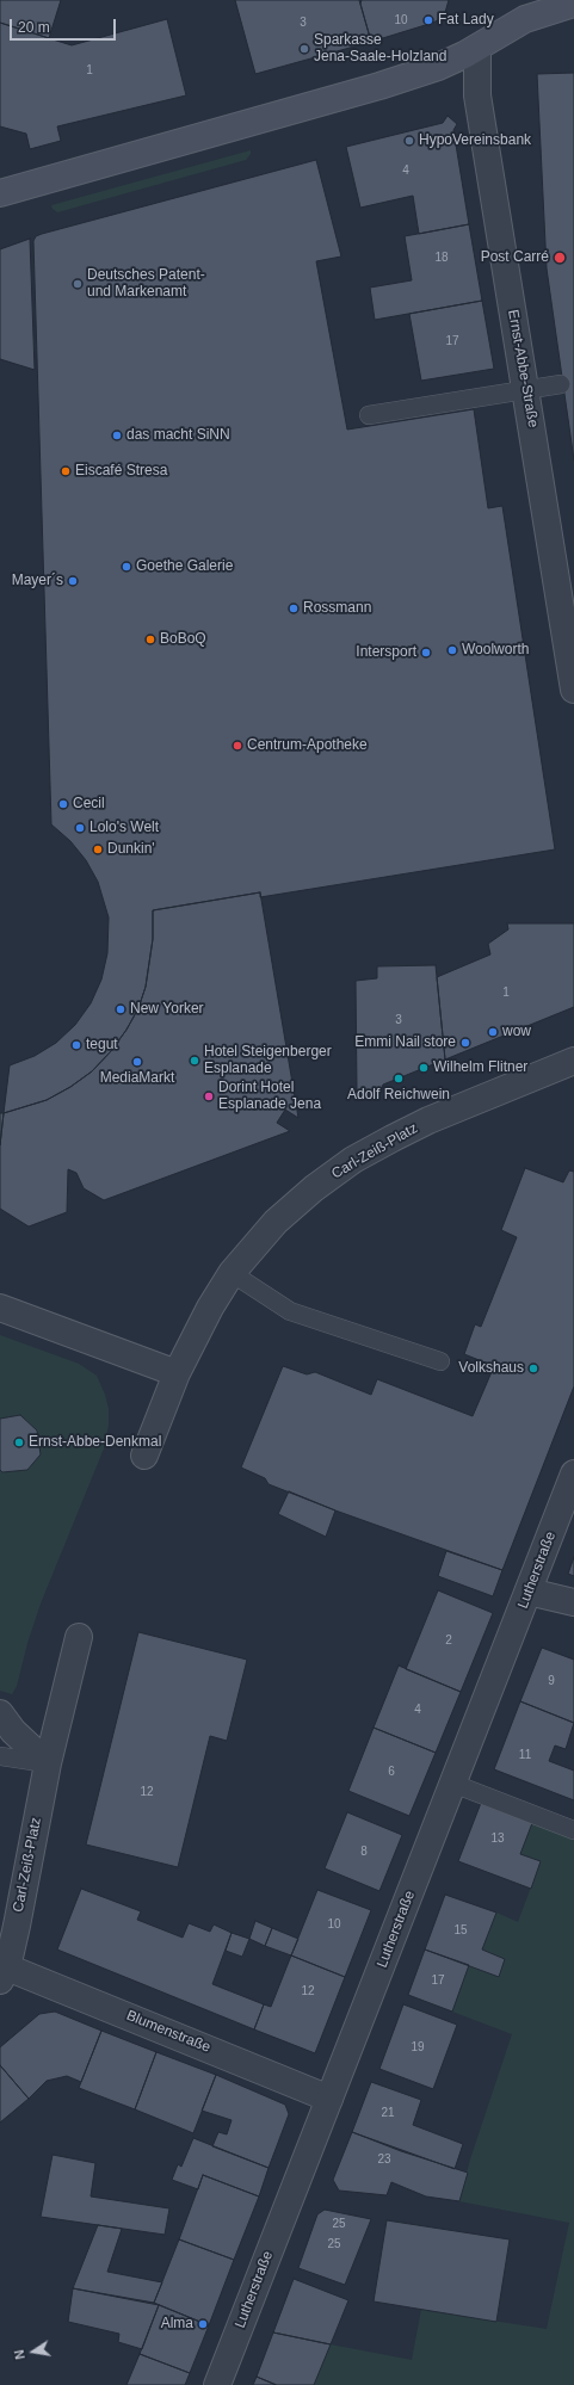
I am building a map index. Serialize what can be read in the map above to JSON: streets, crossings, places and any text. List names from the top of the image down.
{
  "streets": {
    "street": [
      "Ernst-Abbe-Straße",
      "Carl-Zeiß-Platz",
      "Lutherstraße",
      "Blumenstraße"
    ]
  },
  "crossings": [
    ["Carl-Zeiß-Platz", "Blumenstraße"],
    ["Lutherstraße", "Blumenstraße"]
  ],
  "places": [
    "Fat Lady",
    "Sparkasse Jena-Saale-Holzland",
    "HypoVereinsbank",
    "Post Carré",
    "Deutsches Patent- und Markenamt",
    "das macht SiNN",
    "Eiscafé Stresa",
    "Goethe Galerie",
    "Mayer´s",
    "Rossmann",
    "BoBoQ",
    "Woolworth",
    "Intersport",
    "Centrum-Apotheke",
    "Cecil",
    "Lolo's Welt",
    "Dunkin'",
    "New Yorker",
    "wow",
    "Emmi Nail store",
    "tegut",
    "Hotel Steigenberger Esplanade",
    "MediaMarkt",
    "Wilhelm Flitner",
    "Adolf Reichwein",
    "Dorint Hotel Esplanade Jena",
    "Volkshaus",
    "Ernst-Abbe-Denkmal",
    "Alma"
  ],
  "house_numbers": [
    "10",
    "3",
    "1",
    "4",
    "18",
    "17",
    "1",
    "3",
    "2",
    "9",
    "4",
    "11",
    "6",
    "12",
    "13",
    "8",
    "10",
    "15",
    "17",
    "12",
    "19",
    "21",
    "23",
    "25",
    "25"
  ],
  "scale_bar": "20 m",
  "north": "left"
}
